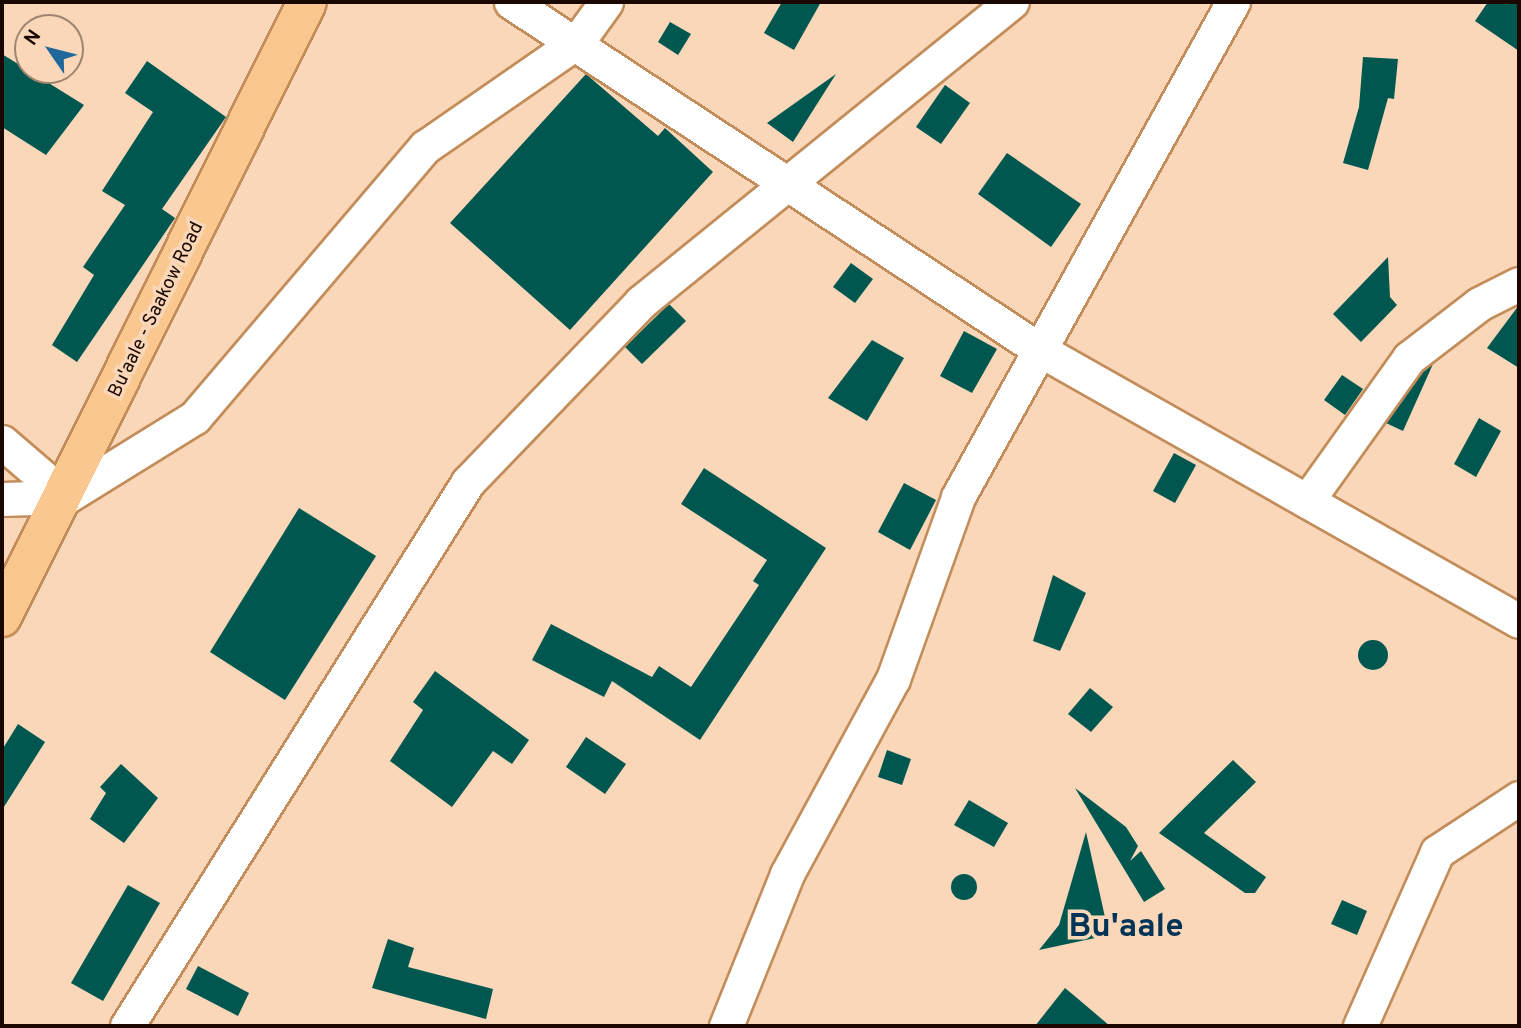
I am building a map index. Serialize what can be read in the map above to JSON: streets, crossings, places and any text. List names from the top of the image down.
{
  "streets": {
    "main road": ["Bu'aale - Saakow Road"]
  },
  "districts": ["Bu'aale"],
  "north": "top left"
}
